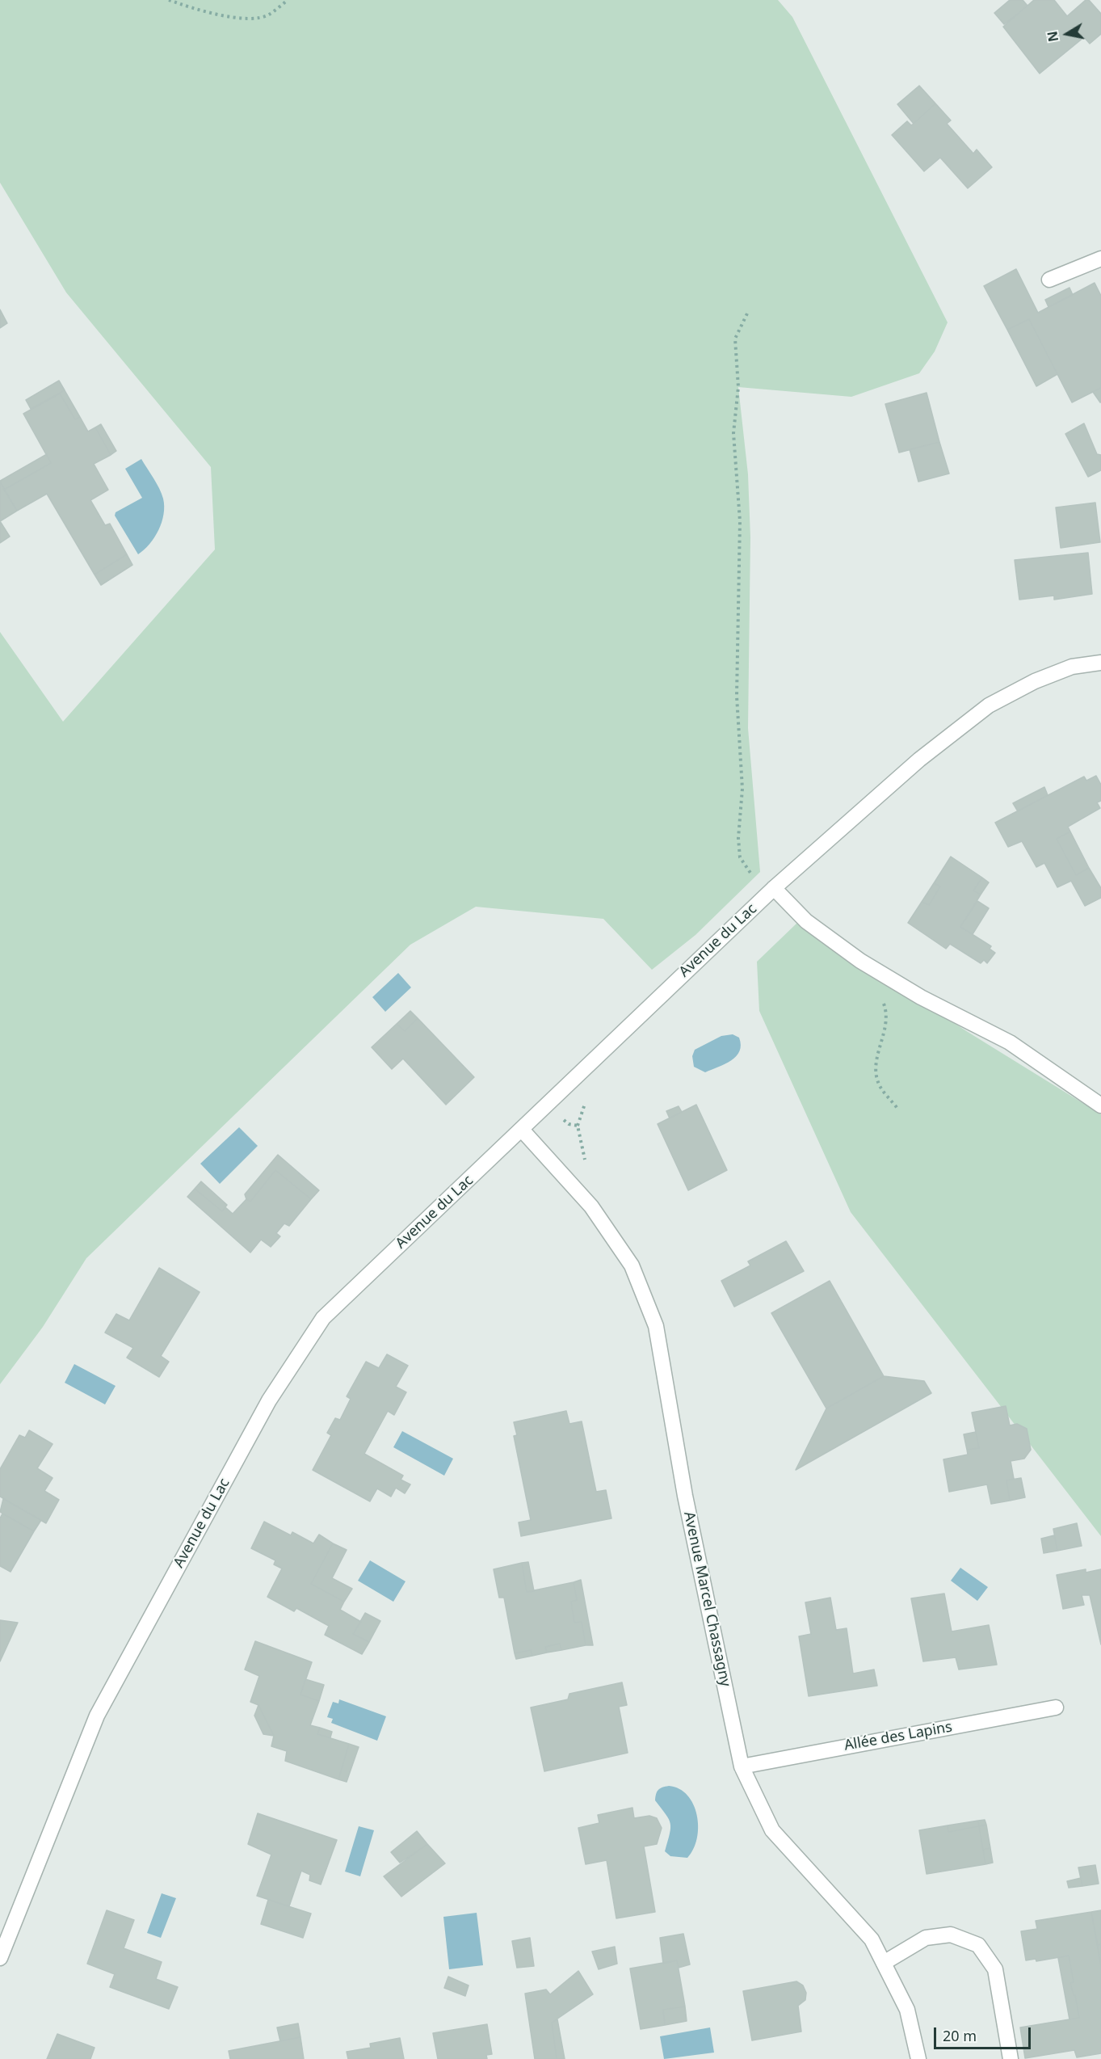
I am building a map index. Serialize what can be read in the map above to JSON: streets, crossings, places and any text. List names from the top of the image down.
{
  "streets": {
    "street": ["Avenue du Lac", "Avenue Marcel Chassagny", "Allée des Lapins"]
  },
  "crossings": [
    ["Avenue du Lac", "Avenue Marcel Chassagny"],
    ["Avenue Marcel Chassagny", "Allée des Lapins"]
  ],
  "scale_bar": "20 m",
  "north": "left"
}
